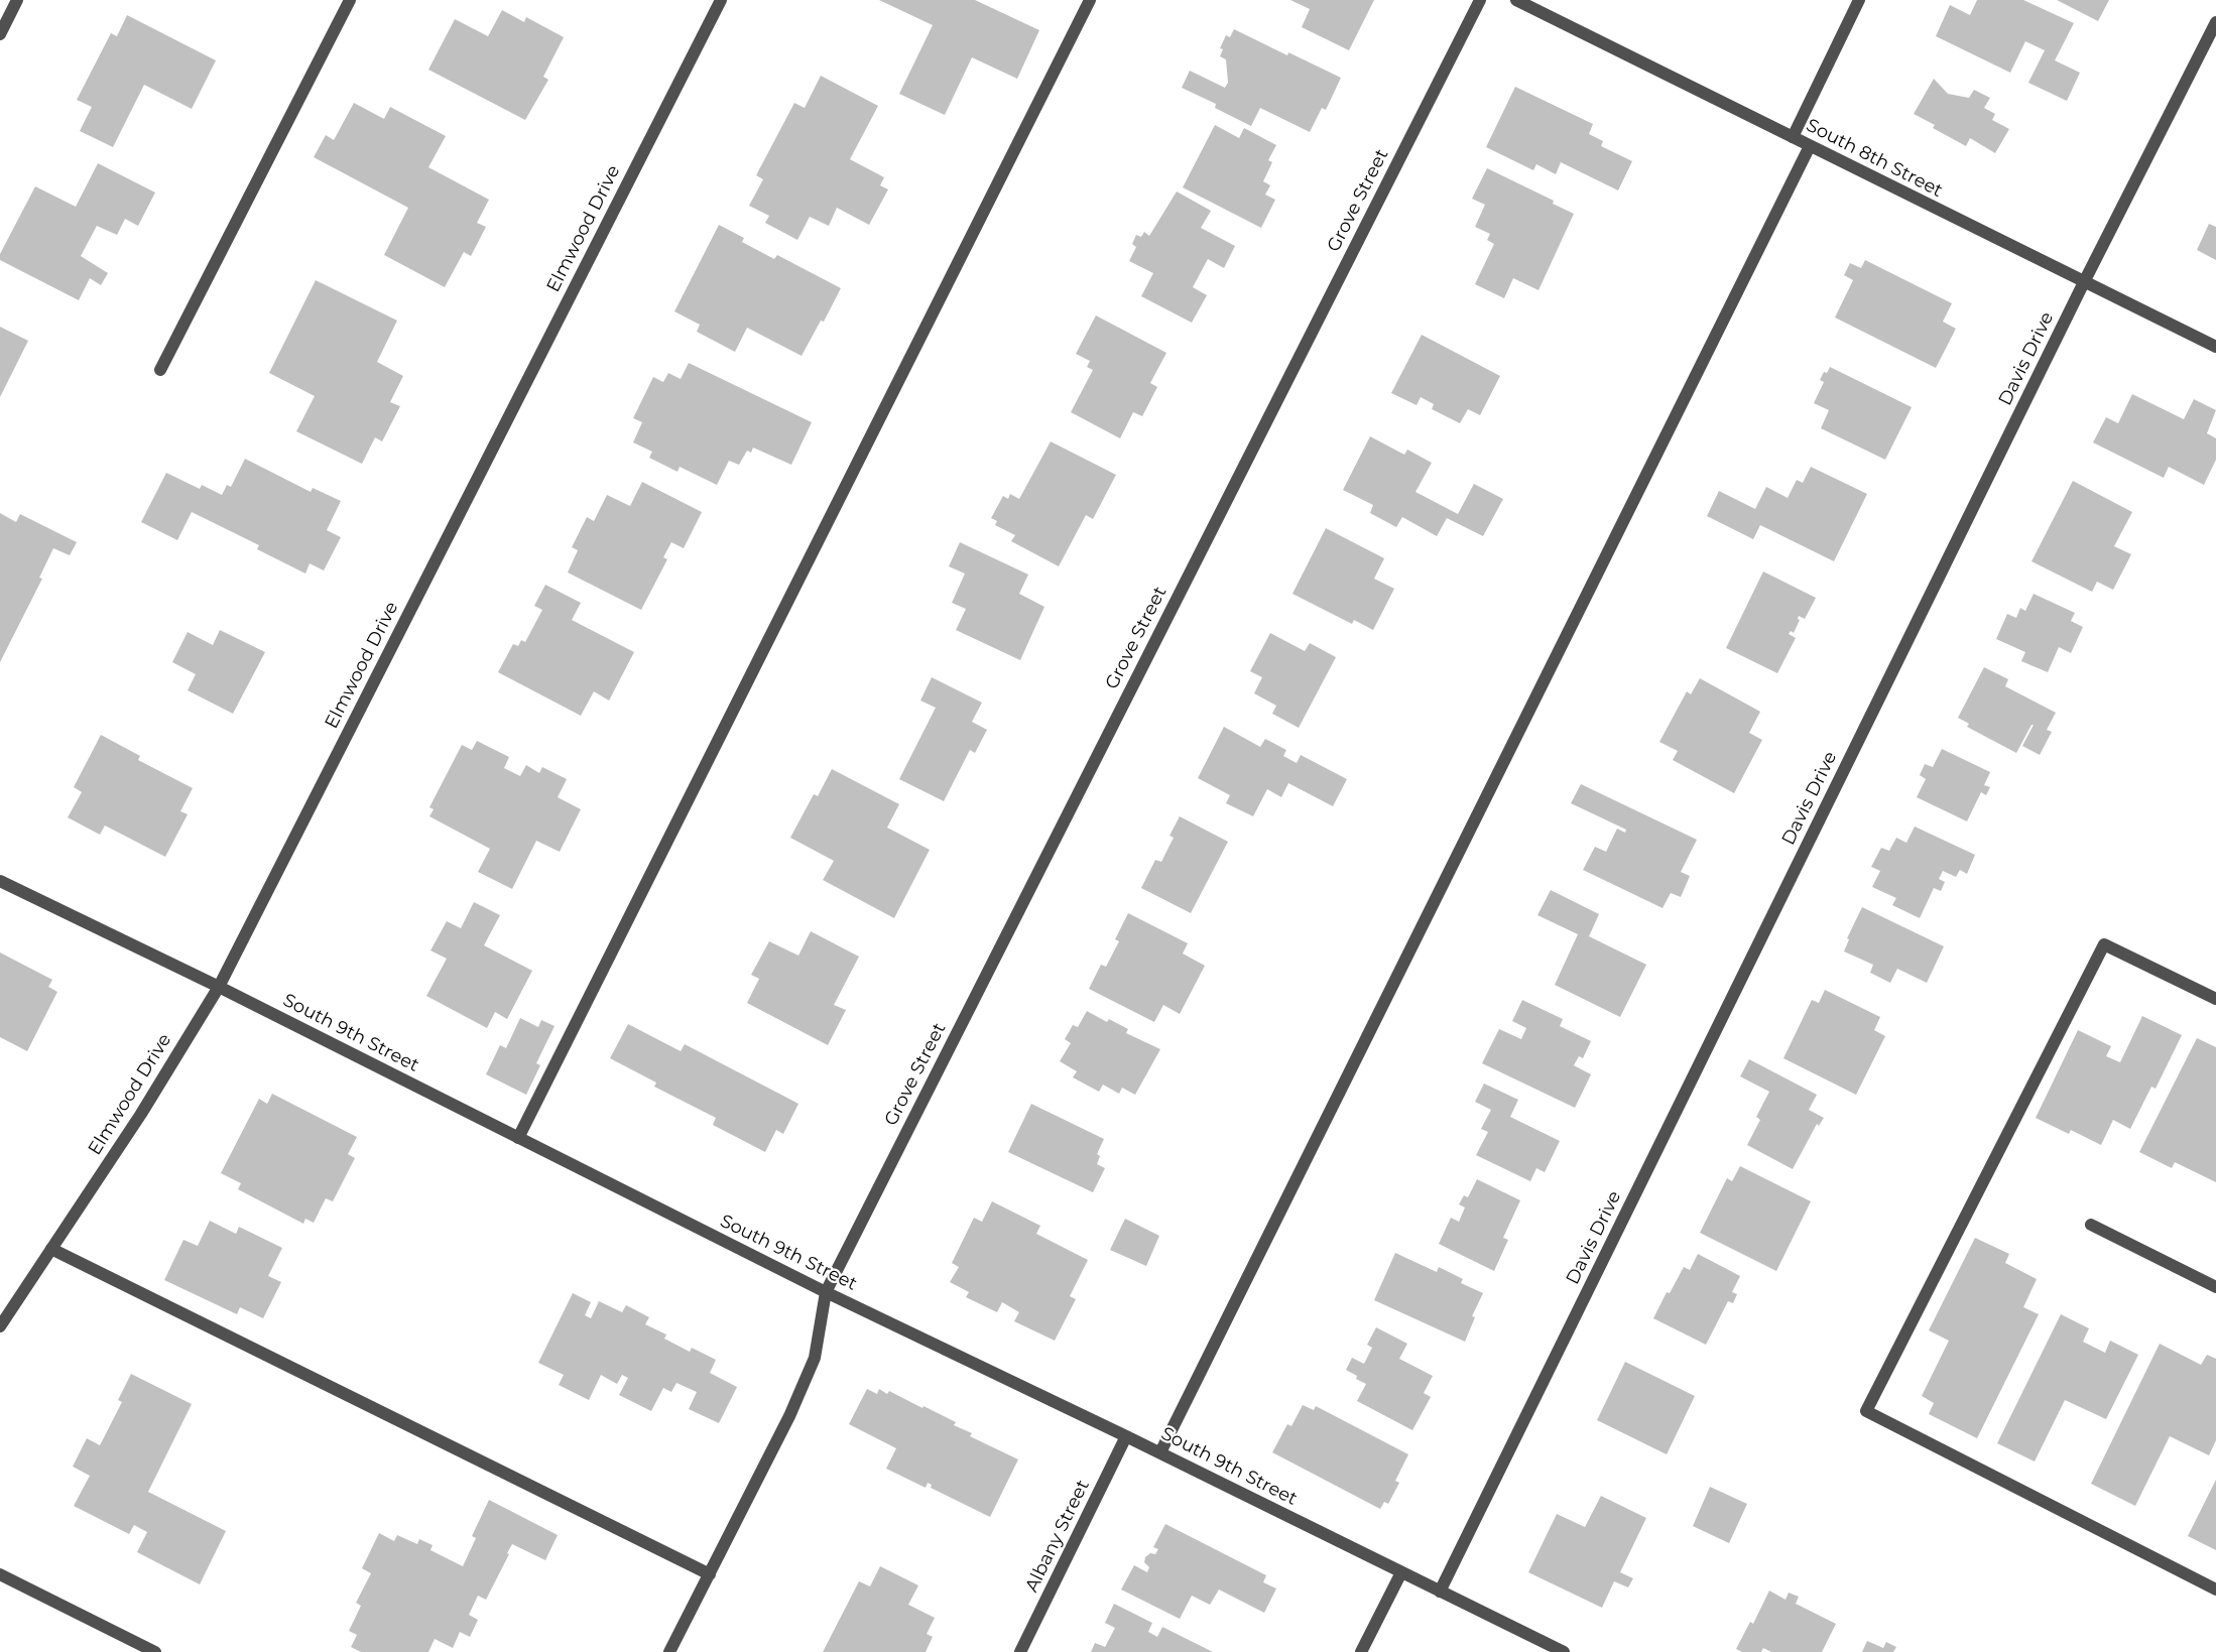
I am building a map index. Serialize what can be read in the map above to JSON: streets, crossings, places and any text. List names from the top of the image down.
{
  "streets": {
    "street": [
      "South 8th Street",
      "Grove Street",
      "Elmwood Drive",
      "Davis Drive",
      "South 9th Street",
      "Albany Street"
    ]
  },
  "crossings": [
    ["South 8th Street", "Davis Drive"],
    ["Grove Street", "South 9th Street"],
    ["Elmwood Drive", "South 9th Street"],
    ["Davis Drive", "South 9th Street"],
    ["South 9th Street", "Albany Street"]
  ]
}
